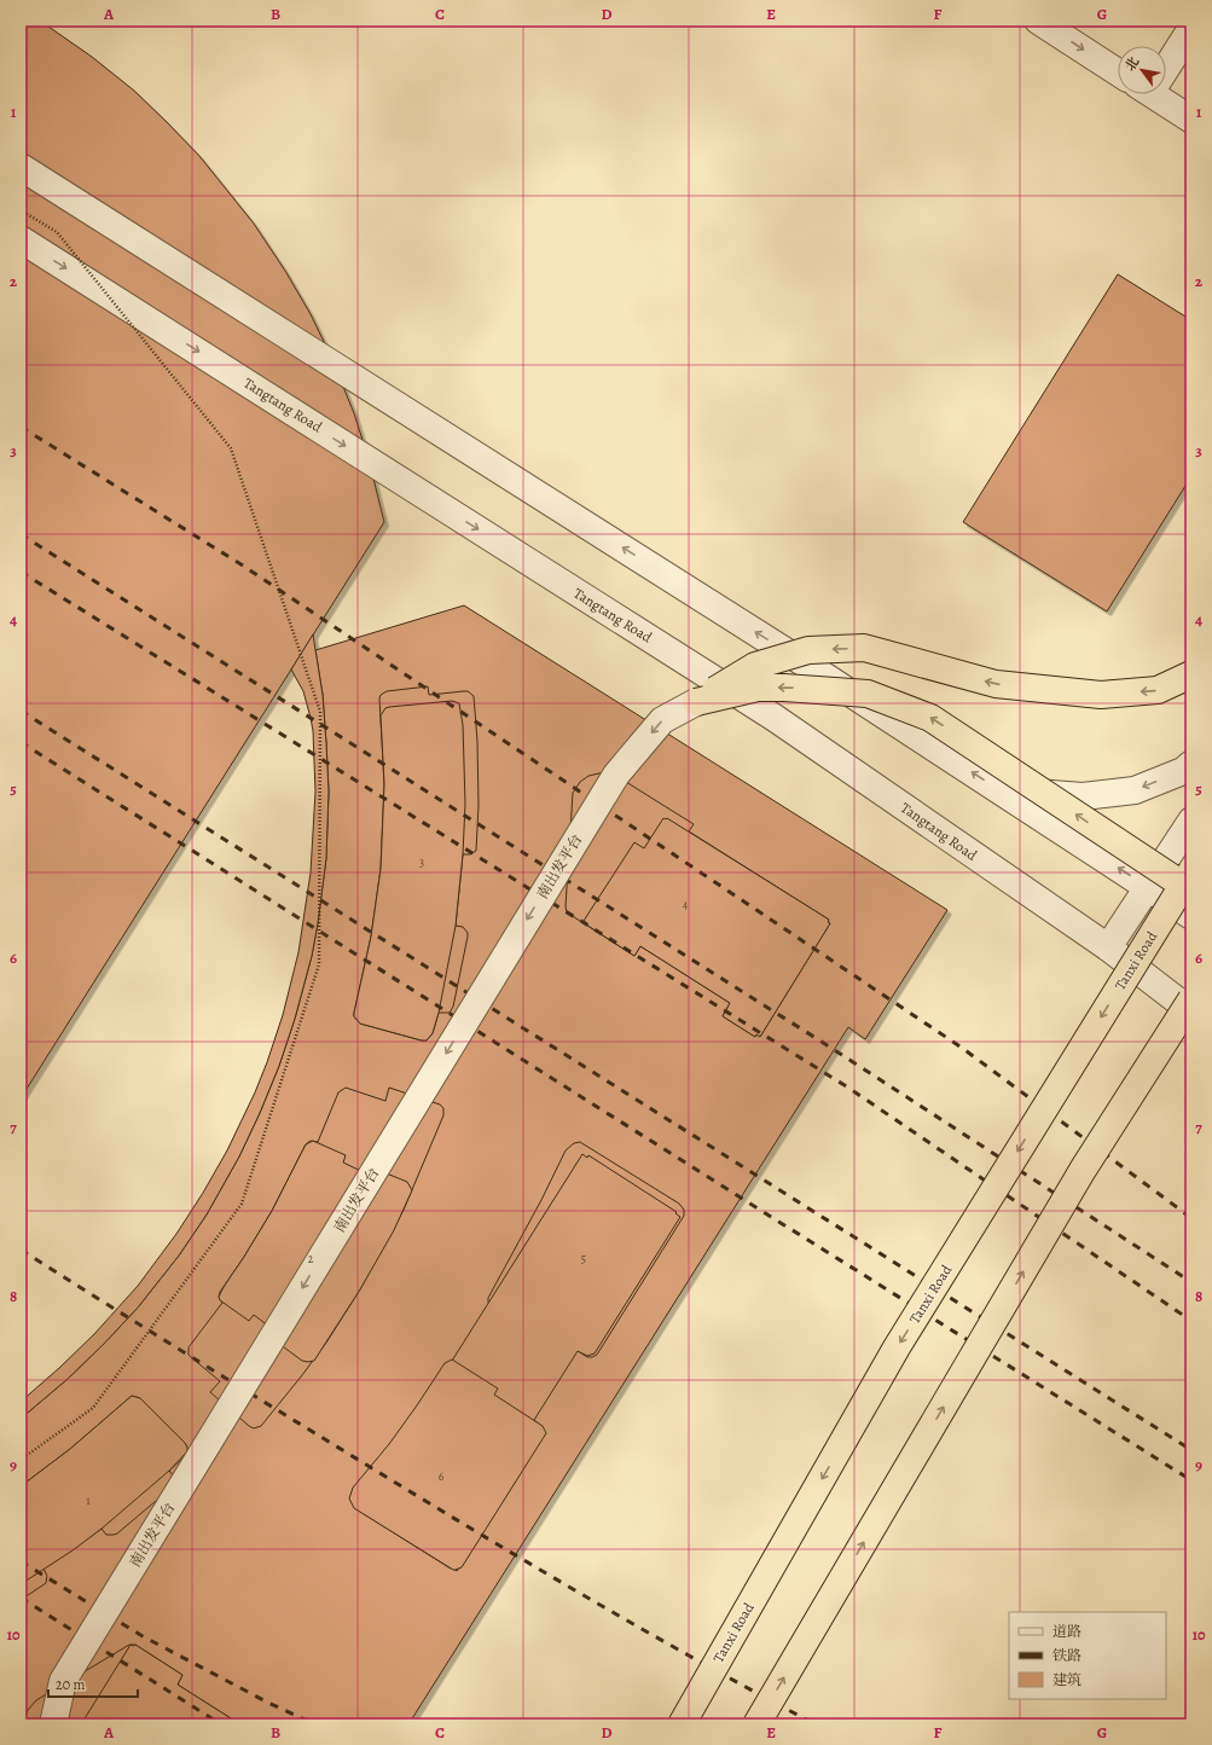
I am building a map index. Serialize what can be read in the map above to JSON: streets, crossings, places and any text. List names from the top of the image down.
{
  "streets": {
    "main road": ["Tanxi Road"],
    "street": ["Tangtang Road", "南出发平台"]
  },
  "one_way": ["南出发平台"],
  "house_numbers": [
    "3",
    "4",
    "2",
    "5",
    "6",
    "1"
  ],
  "legend": ["道路", "铁路", "建筑"],
  "scale_bar": "20 m",
  "north": "top left",
  "grid": {
    "columns": [
      "A",
      "B",
      "C",
      "D",
      "E",
      "F",
      "G"
    ],
    "rows": [
      "1",
      "2",
      "3",
      "4",
      "5",
      "6",
      "7",
      "8",
      "9",
      "10"
    ]
  }
}
